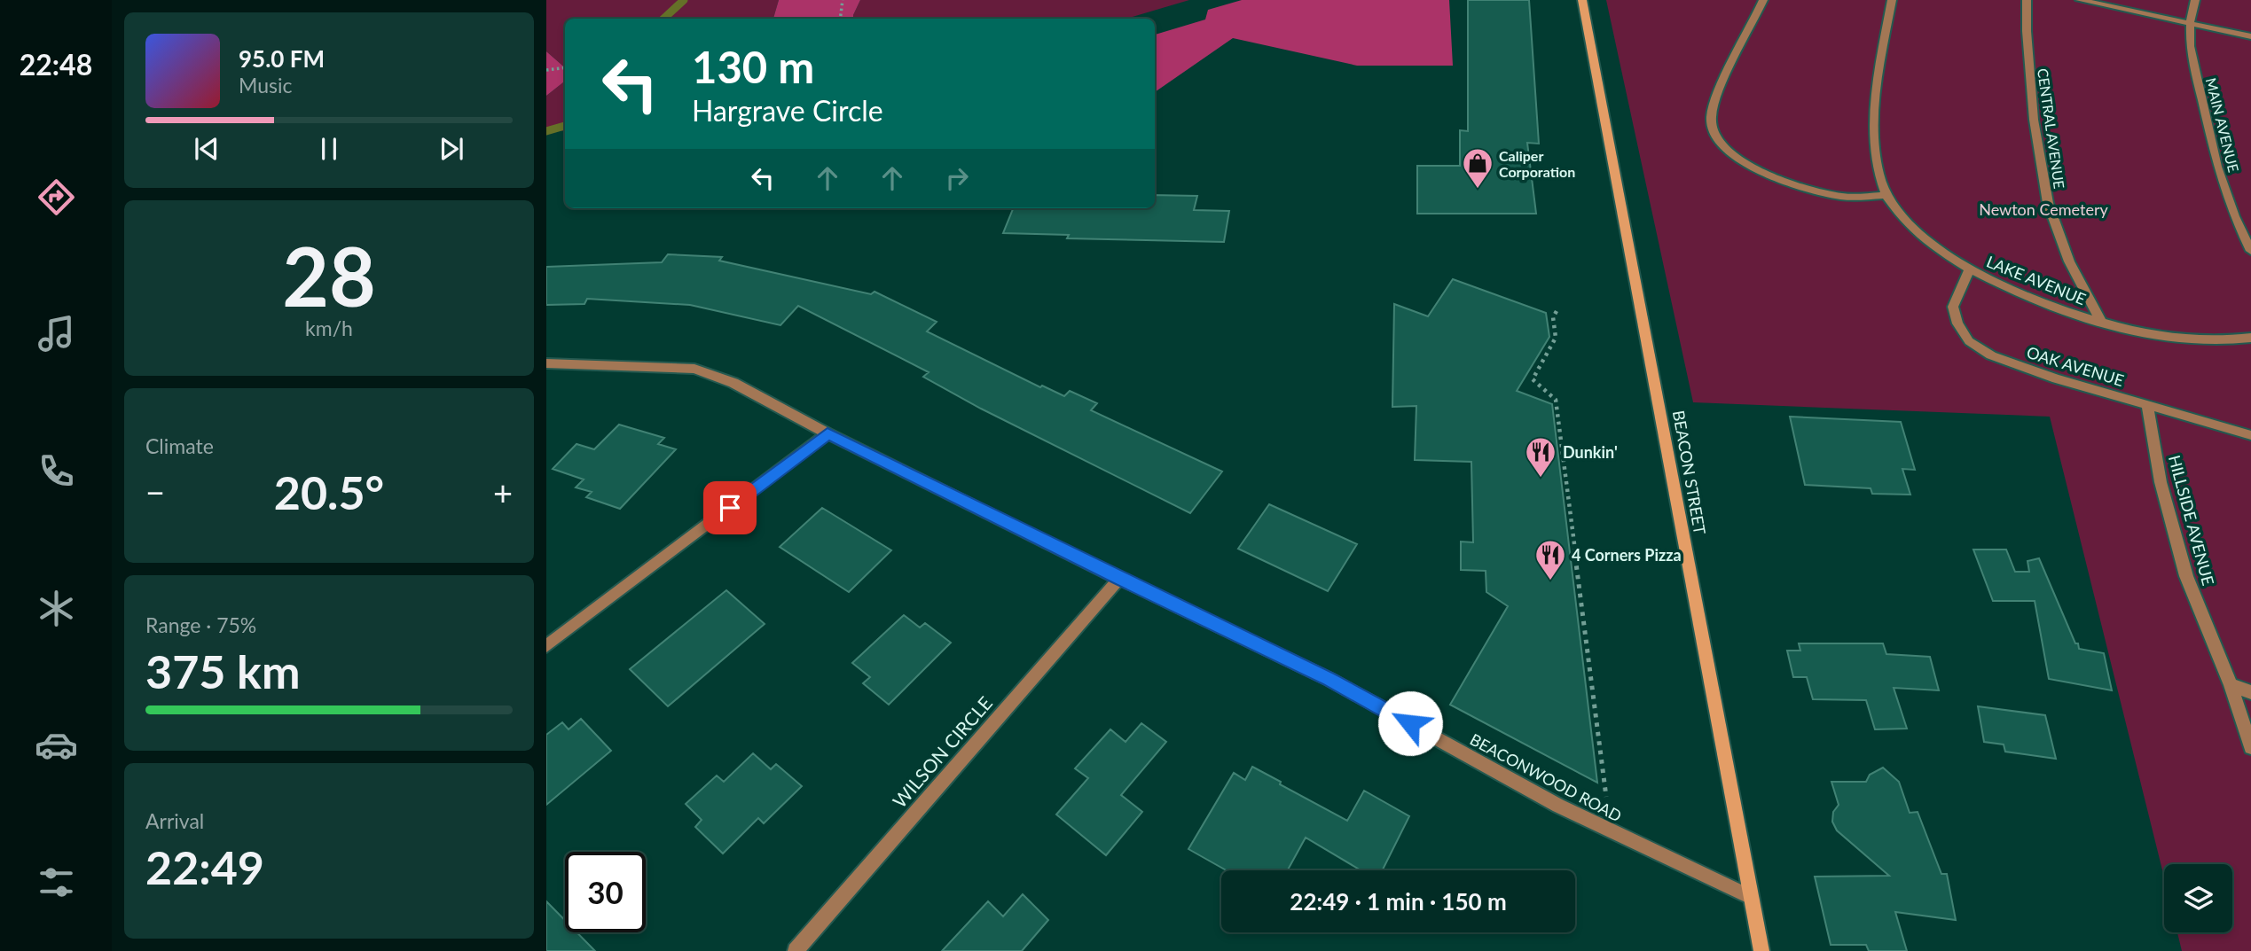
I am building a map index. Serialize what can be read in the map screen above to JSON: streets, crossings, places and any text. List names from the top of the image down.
{
  "streets": {
    "main road": ["BEACON STREET"],
    "street": [
      "MAIN AVENUE",
      "CENTRAL AVENUE",
      "LAKE AVENUE",
      "OAK AVENUE",
      "HILLSIDE AVENUE",
      "WILSON CIRCLE",
      "BEACONWOOD ROAD"
    ]
  },
  "crossings": [
    ["CENTRAL AVENUE", "LAKE AVENUE"],
    ["LAKE AVENUE", "OAK AVENUE"],
    ["OAK AVENUE", "HILLSIDE AVENUE"],
    ["BEACON STREET", "BEACONWOOD ROAD"],
    ["WILSON CIRCLE", "BEACONWOOD ROAD"]
  ],
  "parks": ["Newton Cemetery"],
  "places": {
    "shop": ["Caliper Corporation"],
    "restaurant": ["Dunkin'", "4 Corners Pizza"]
  },
  "page": {
    "tabs": "22:48",
    "turn": ["130 m", "Hargrave Circle"],
    "song": ["95.0 FM", "Music"],
    "tile": [
      ["28", "km/h"],
      "Climate",
      ["Range · 75%", "375 km"],
      ["Arrival", "22:49"]
    ],
    "heat": ["−", "20.5°", "+"],
    "limit": "30",
    "trip": "22:49 · 1 min · 150 m"
  }
}
